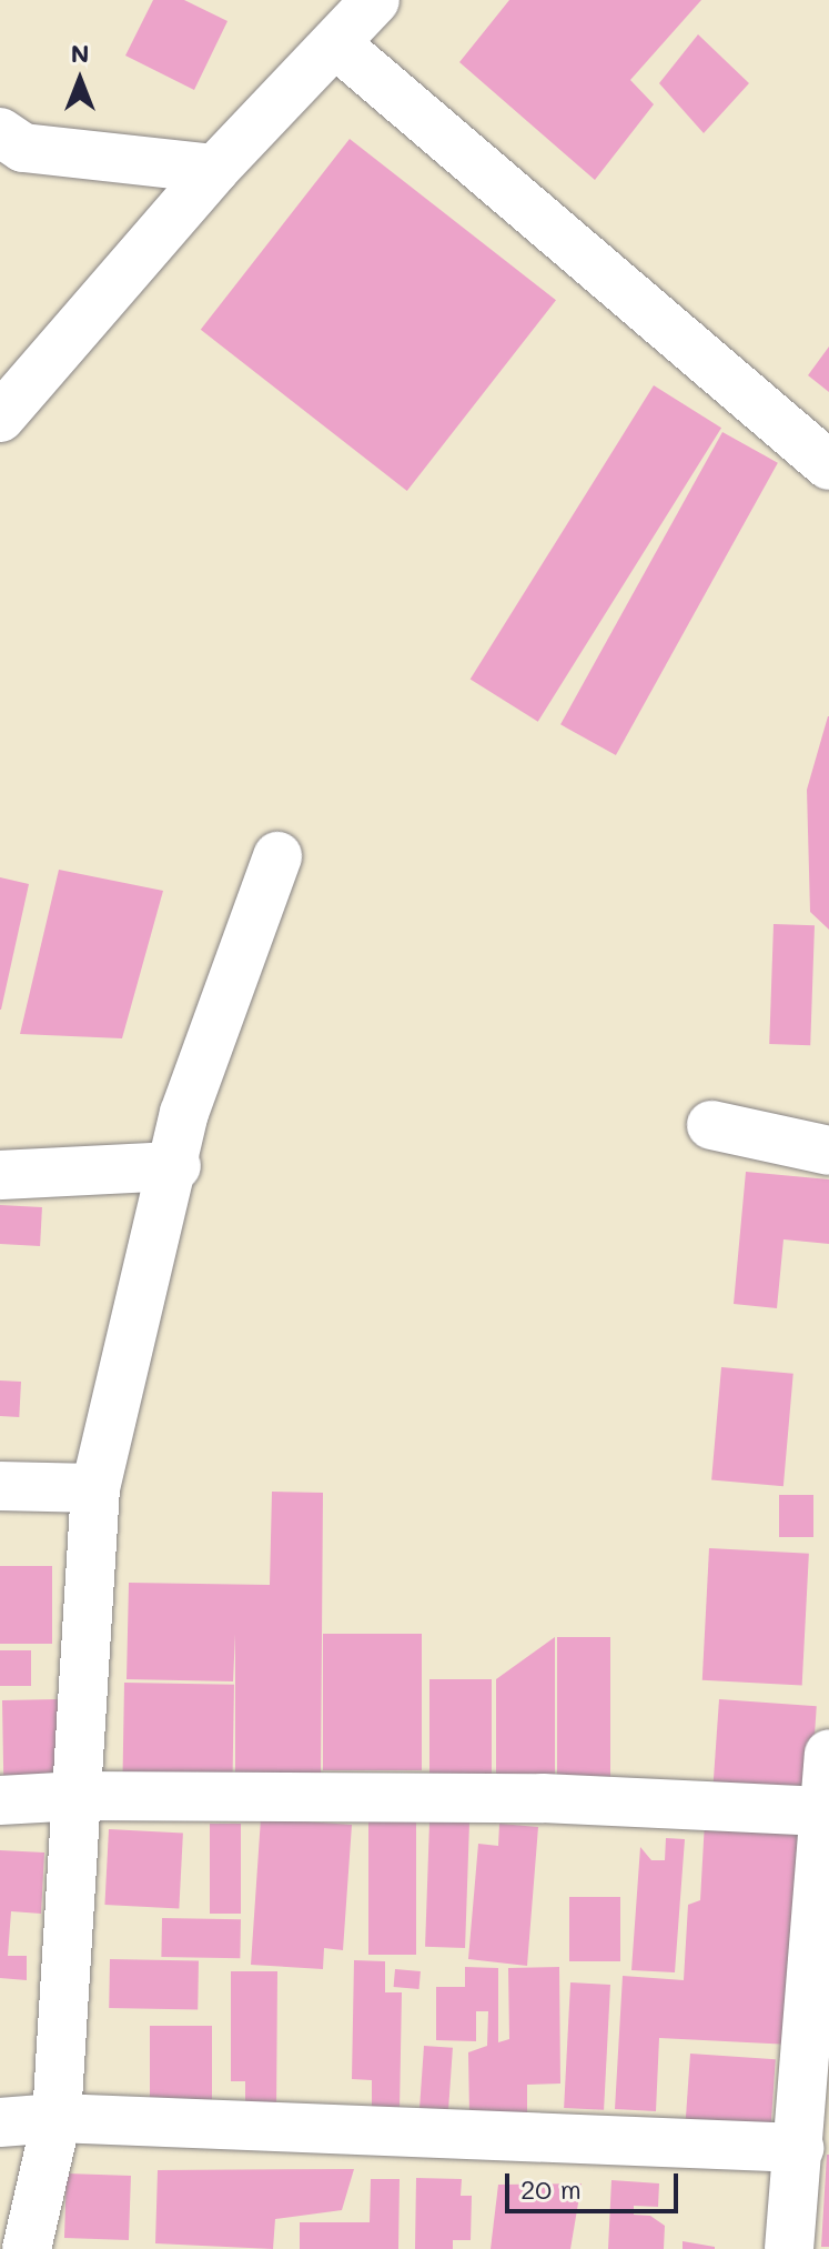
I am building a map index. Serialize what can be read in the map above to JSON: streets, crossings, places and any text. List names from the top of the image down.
{
  "scale_bar": "20 m",
  "north": "top"
}
